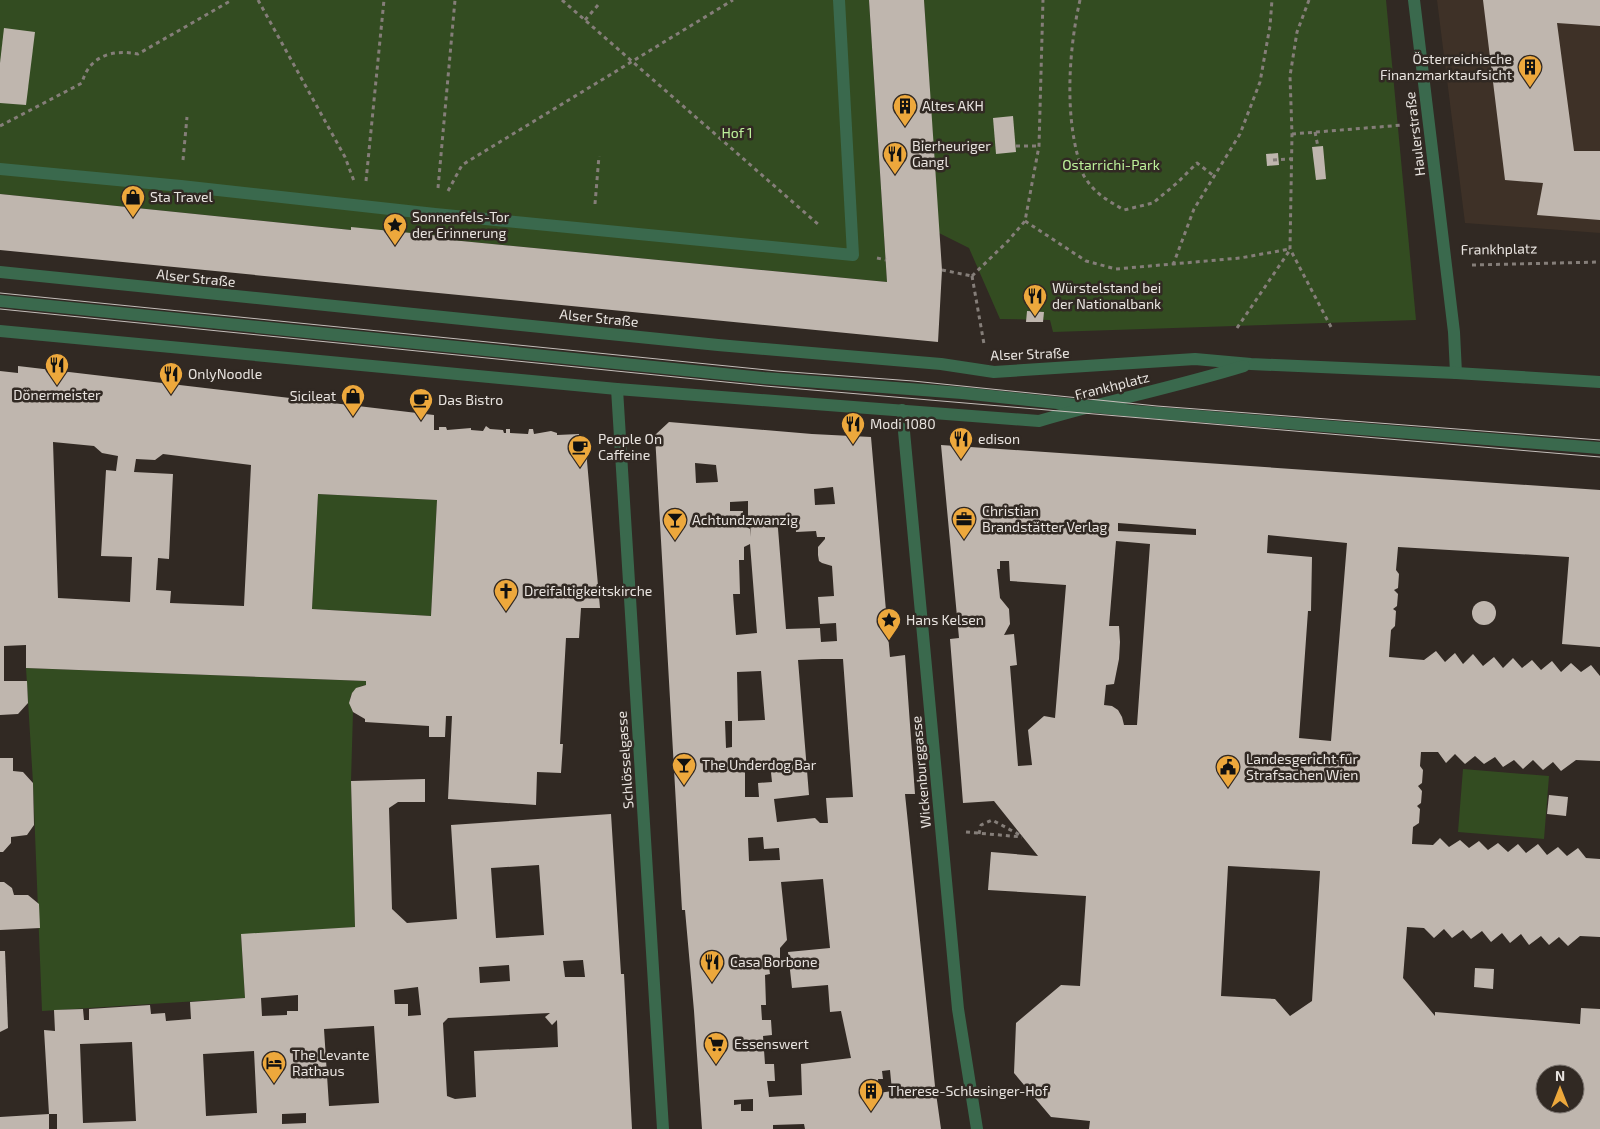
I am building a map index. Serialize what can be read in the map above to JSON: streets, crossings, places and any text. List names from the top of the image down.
{
  "streets": {
    "street": [
      "Haulerstraße",
      "Frankhplatz",
      "Alser Straße",
      "Schlösselgasse",
      "Wickenburggasse"
    ]
  },
  "crossings": [
    ["Haulerstraße", "Frankhplatz"],
    ["Frankhplatz", "Alser Straße"],
    ["Frankhplatz", "Wickenburggasse"]
  ],
  "parks": ["Hof 1", "Ostarrichi-Park"],
  "places": {
    "building": ["Österreichische Finanzmarktaufsicht", "Altes AKH", "Therese-Schlesinger-Hof"],
    "restaurant": [
      "Bierheuriger Gangl",
      "Würstelstand bei der Nationalbank",
      "Dönermeister",
      "OnlyNoodle",
      "Modi 1080",
      "edison",
      "Casa Borbone"
    ],
    "shop": ["Sta Travel", "Sicileat"],
    "place": ["Sonnenfels-Tor der Erinnerung", "Hans Kelsen"],
    "cafe": ["Das Bistro", "People On Caffeine"],
    "office": ["Christian Brandstätter Verlag"],
    "bar": ["Achtundzwanzig", "The Underdog Bar"],
    "church": ["Dreifaltigkeitskirche"],
    "public building": ["Landesgericht für Strafsachen Wien"],
    "supermarket": ["Essenswert"],
    "hotel": ["The Levante Rathaus"]
  },
  "north": "top"
}
